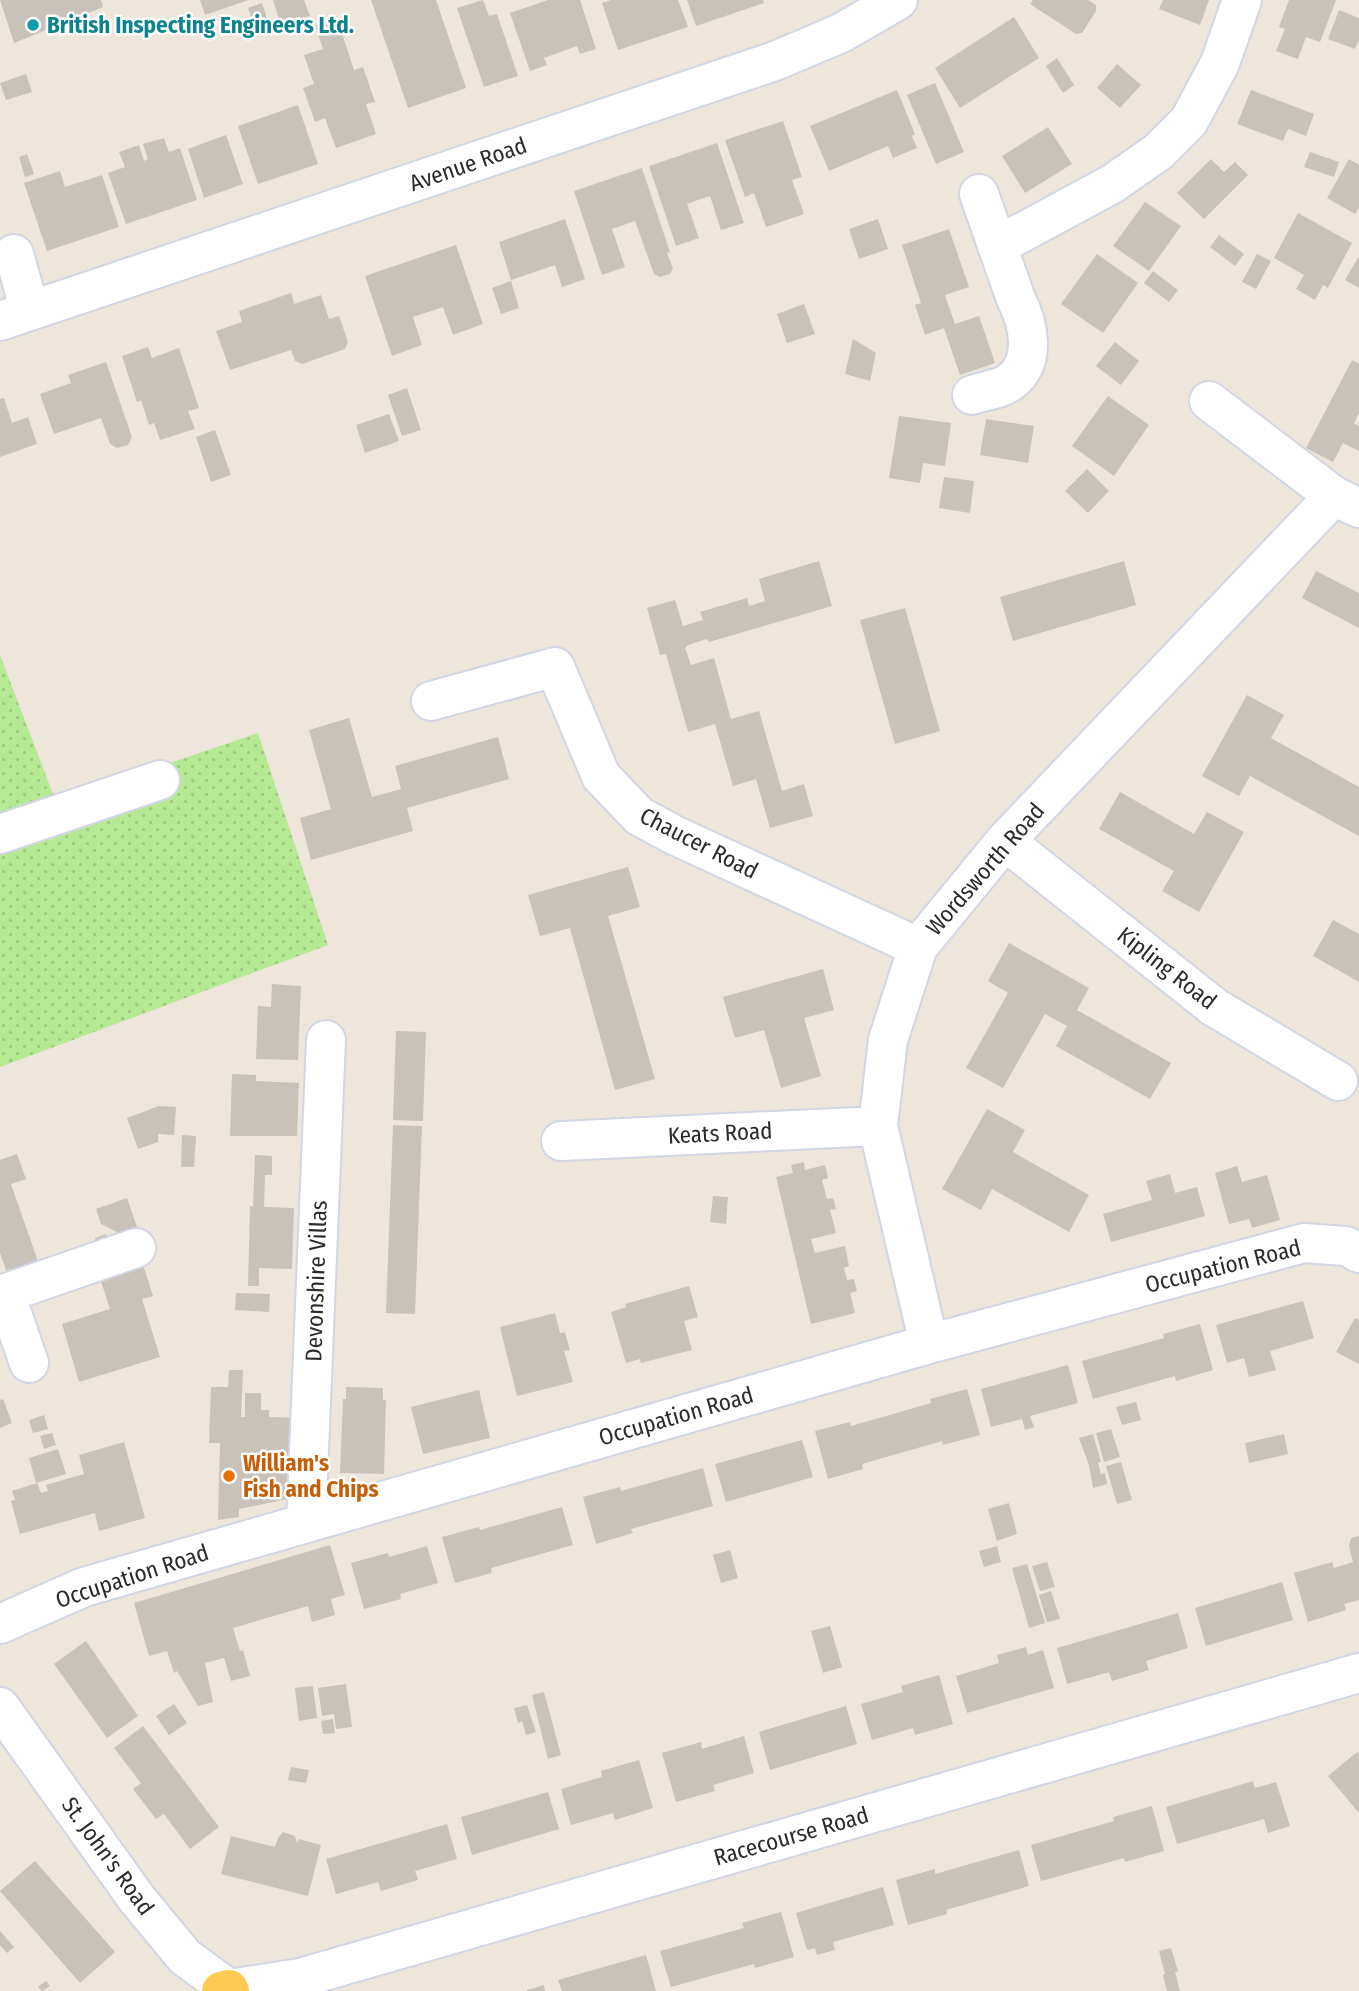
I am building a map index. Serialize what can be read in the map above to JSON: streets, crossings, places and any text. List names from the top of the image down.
{
  "streets": {
    "street": [
      "Avenue Road",
      "Chaucer Road",
      "Wordsworth Road",
      "Kipling Road",
      "Keats Road",
      "Occupation Road",
      "Devonshire Villas",
      "Racecourse Road",
      "St. John's Road"
    ]
  },
  "crossings": [
    ["Chaucer Road", "Wordsworth Road"],
    ["Wordsworth Road", "Kipling Road"],
    ["Wordsworth Road", "Keats Road"],
    ["Wordsworth Road", "Occupation Road"],
    ["Occupation Road", "Devonshire Villas"],
    ["Racecourse Road", "St. John's Road"]
  ],
  "places": ["British Inspecting Engineers Ltd.", "William's Fish and Chips"]
}
